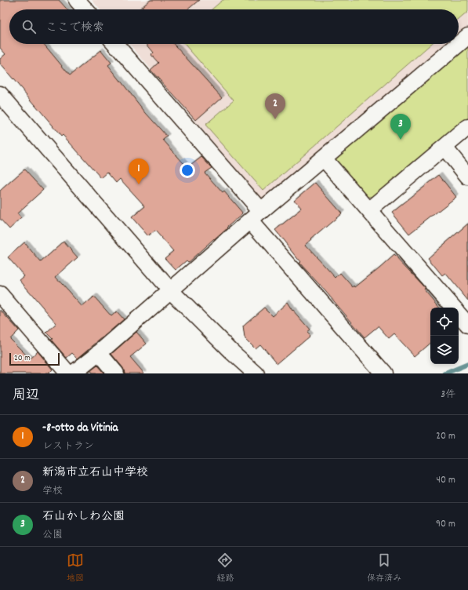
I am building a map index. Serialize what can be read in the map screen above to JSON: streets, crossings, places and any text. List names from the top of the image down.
{
  "scale_bar": "20 m",
  "page": {
    "search": "ここで検索",
    "pins": ["2", "3", "1"],
    "scale": "20 m",
    "heading": ["周辺", "3件"],
    "list": [
      {
        "mark": "1",
        "name": "-8-otto da Vitinia",
        "note": "レストラン",
        "value": "20 m"
      },
      {
        "mark": "2",
        "name": "新潟市立石山中学校",
        "note": "学校",
        "value": "40 m"
      },
      {
        "mark": "3",
        "name": "石山かしわ公園",
        "note": "公園",
        "value": "90 m"
      }
    ],
    "nav": ["地図", "経路", "保存済み"]
  }
}
